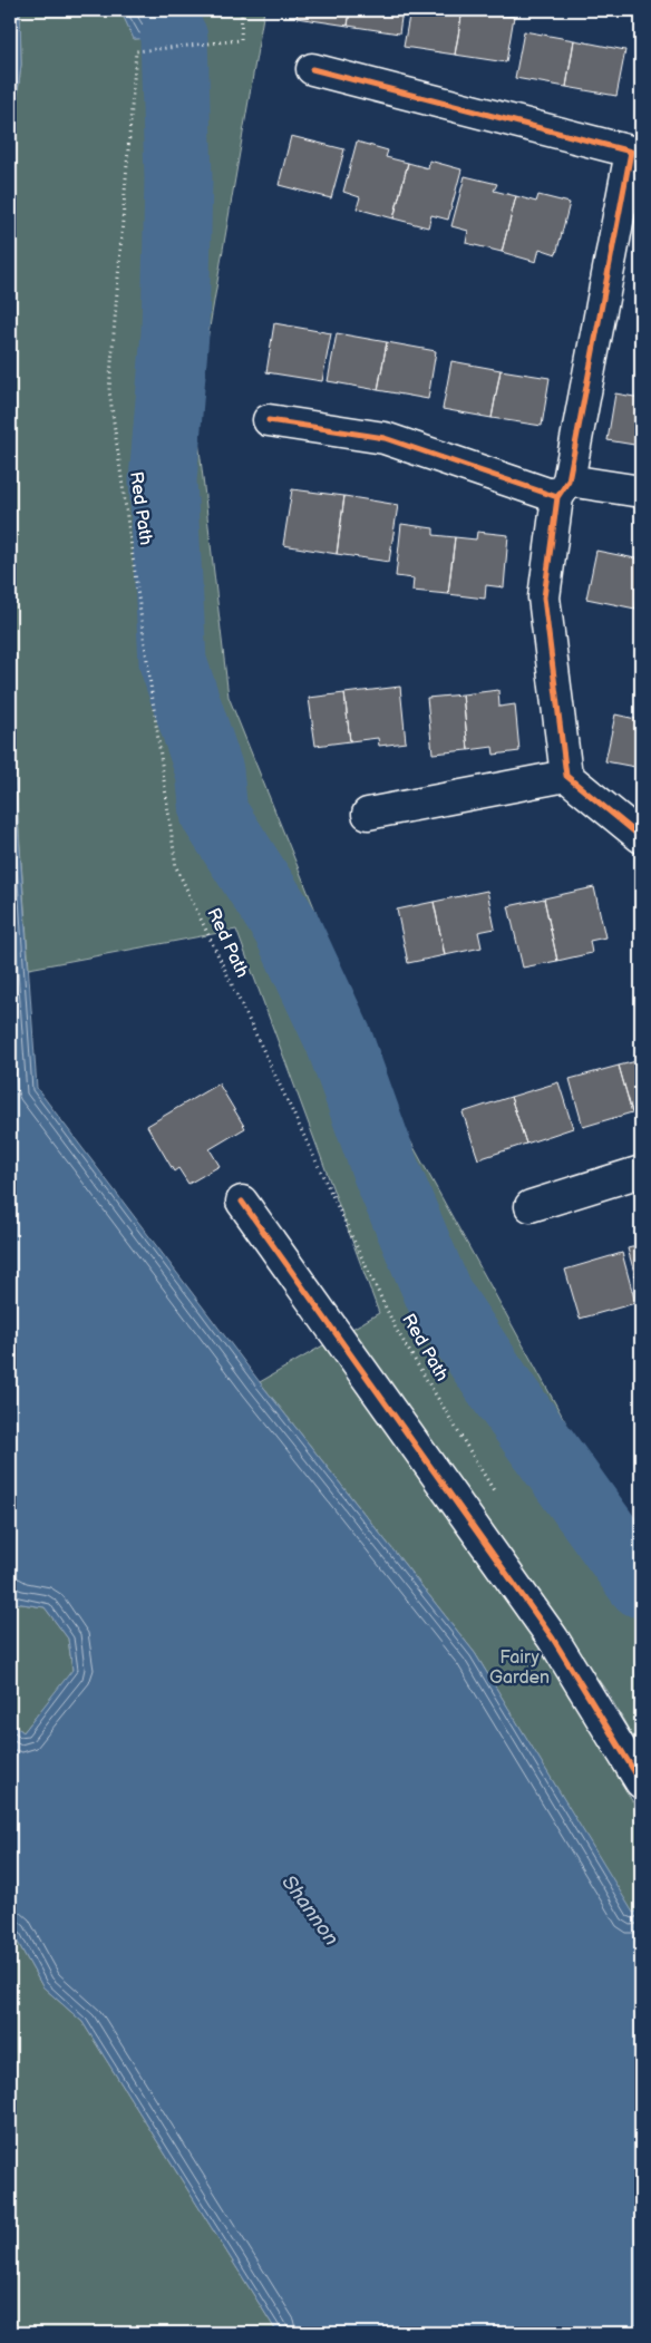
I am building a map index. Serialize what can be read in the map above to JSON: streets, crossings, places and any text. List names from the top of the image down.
{
  "streets": {
    "path": ["Red Path"]
  },
  "water": ["Shannon"],
  "parks": ["Fairy Garden"]
}
